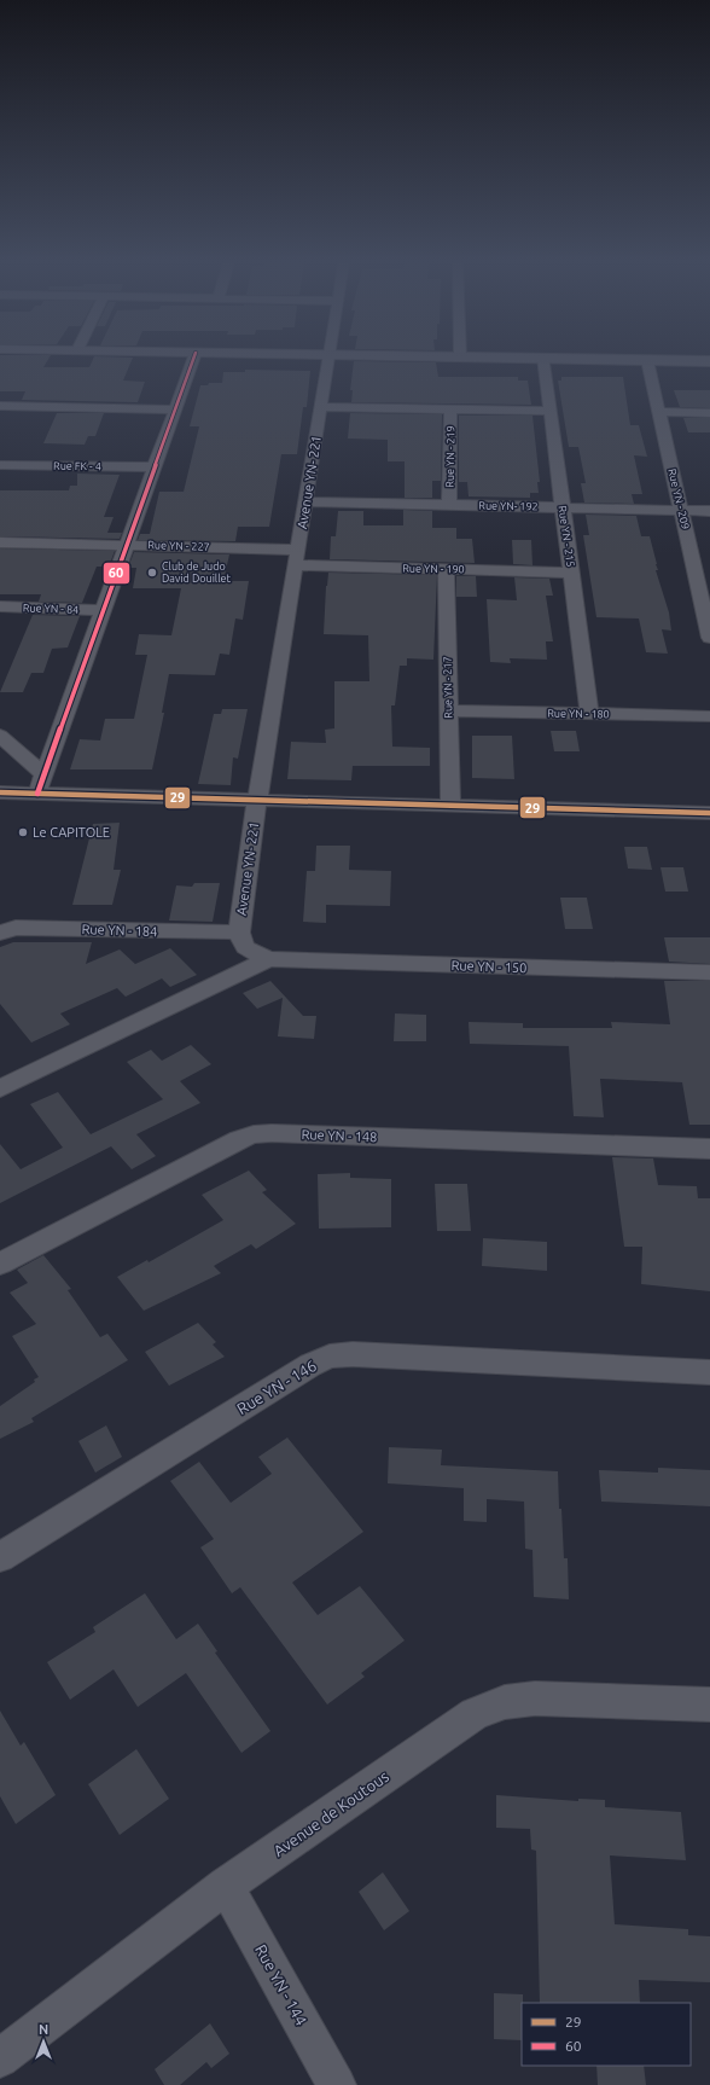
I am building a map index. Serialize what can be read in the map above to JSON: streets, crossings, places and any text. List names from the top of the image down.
{
  "streets": {
    "street": [
      "Rue YN - 219",
      "Rue FK - 4",
      "Avenue YN- 221",
      "Rue YN - 209",
      "Rue YN- 192",
      "Rue YN - 215",
      "Rue YN - 227",
      "Rue YN - 190",
      "Rue YN - 84",
      "Rue YN - 217",
      "Rue YN - 180",
      "Rue YN - 184",
      "Rue YN - 150",
      "Rue YN - 148",
      "Rue YN - 146",
      "Avenue de Koutous",
      "Rue YN - 144"
    ]
  },
  "crossings": [
    ["Rue YN - 219", "Rue YN- 192"],
    ["Avenue YN- 221", "Rue YN- 192"],
    ["Avenue YN- 221", "Rue YN - 227"],
    ["Avenue YN- 221", "Rue YN - 190"],
    ["Avenue YN- 221", "Rue YN - 184"],
    ["Avenue YN- 221", "Rue YN - 150"],
    ["Rue YN - 209", "Rue YN- 192"],
    ["Rue YN- 192", "Rue YN - 215"],
    ["Rue YN - 215", "Rue YN - 190"],
    ["Rue YN - 215", "Rue YN - 180"],
    ["Rue YN - 227", "Rue YN - 190"],
    ["Rue YN - 190", "Rue YN - 217"],
    ["Rue YN - 217", "Rue YN - 180"],
    ["Avenue de Koutous", "Rue YN - 144"]
  ],
  "places": ["Club de Judo David Douillet", "Le CAPITOLE"],
  "lines": ["transit line 60", "transit line 29"],
  "legend": ["29", "60"],
  "north": "top"
}
